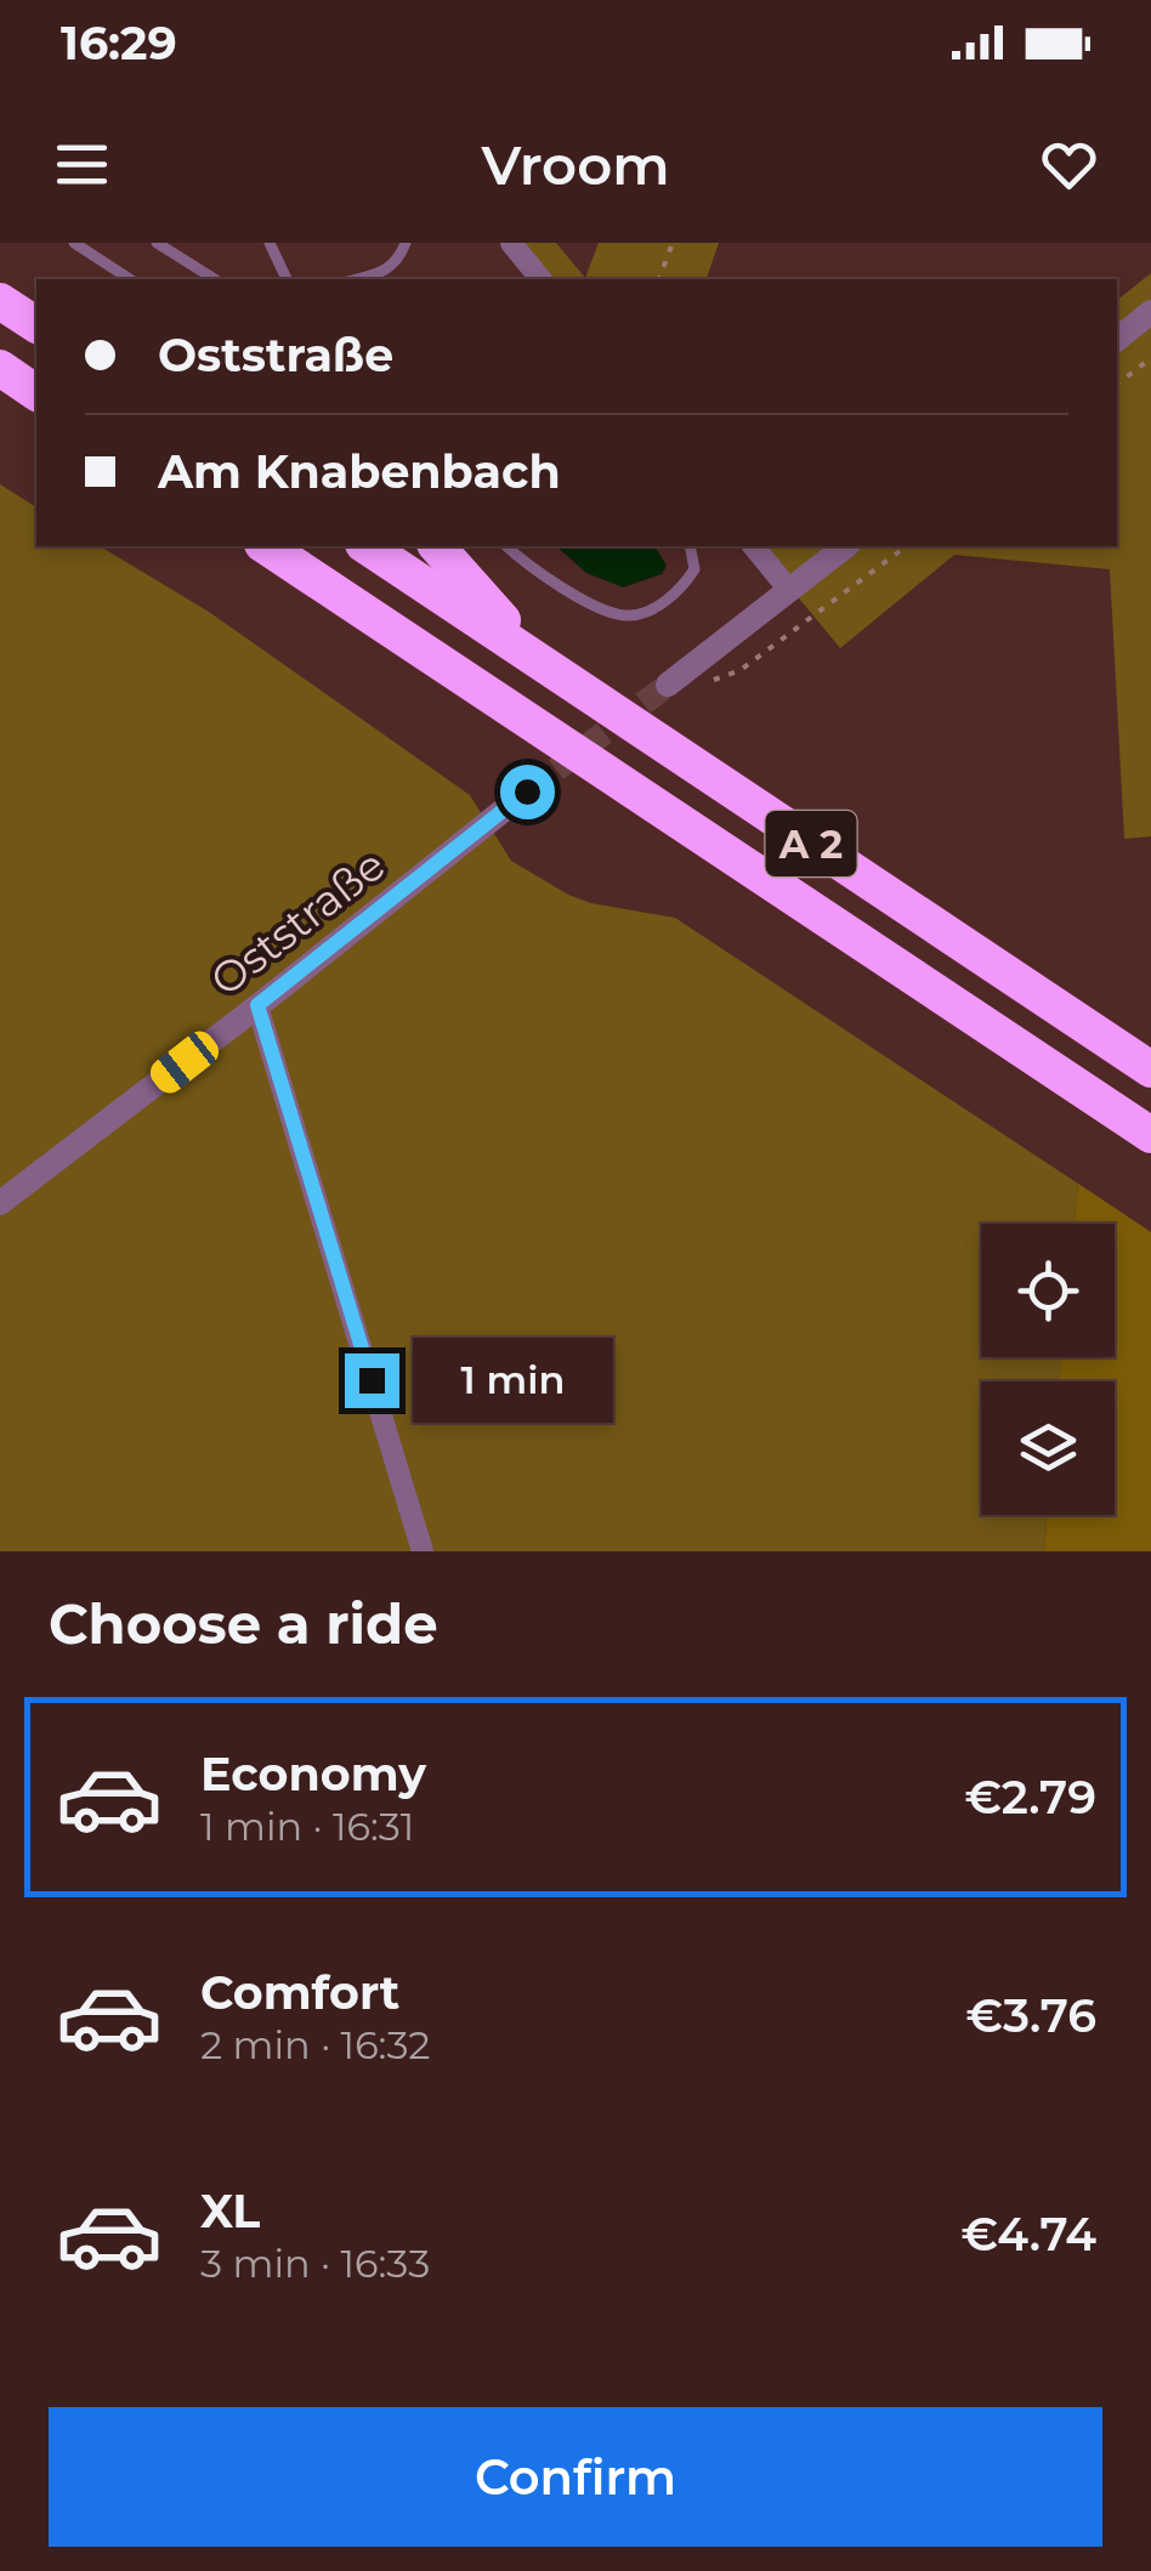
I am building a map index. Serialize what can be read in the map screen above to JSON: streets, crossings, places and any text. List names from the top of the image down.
{
  "streets": {
    "highway": ["A 2"],
    "street": ["Oststraße"]
  },
  "page": {
    "status": "16:29",
    "header": "Vroom",
    "banner": ["Oststraße", "Am Knabenbach"],
    "bubble": "1 min",
    "heading": "Choose a ride",
    "list": [
      {
        "name": "Economy",
        "note": "1 min · 16:31",
        "value": "€2.79"
      },
      {
        "name": "Comfort",
        "note": "2 min · 16:32",
        "value": "€3.76"
      },
      {
        "name": "XL",
        "note": "3 min · 16:33",
        "value": "€4.74"
      }
    ],
    "buttons": "Confirm"
  }
}
